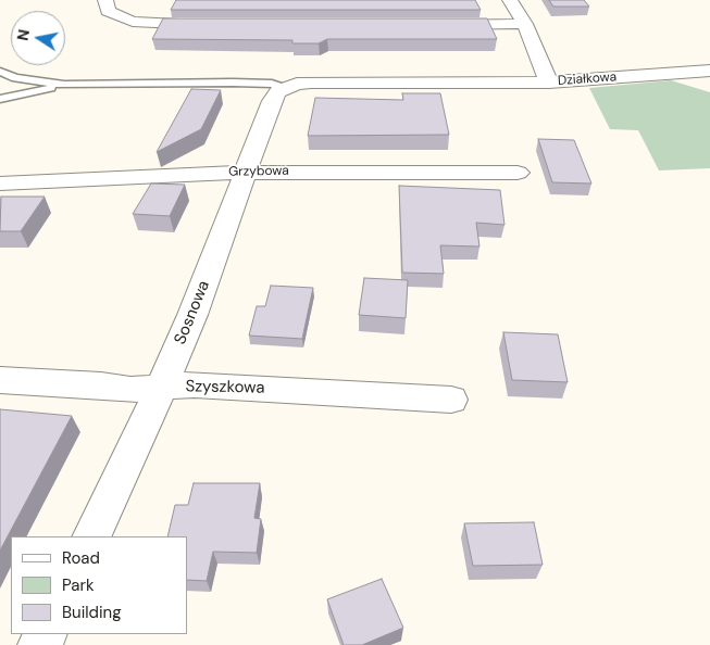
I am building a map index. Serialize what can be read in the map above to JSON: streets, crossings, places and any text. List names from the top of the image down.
{
  "streets": {
    "street": [
      "Działkowa",
      "Grzybowa",
      "Sosnowa",
      "Szyszkowa"
    ]
  },
  "crossings": [
    ["Grzybowa", "Sosnowa"],
    ["Sosnowa", "Szyszkowa"]
  ],
  "legend": ["Road", "Park", "Building"],
  "north": "left"
}
